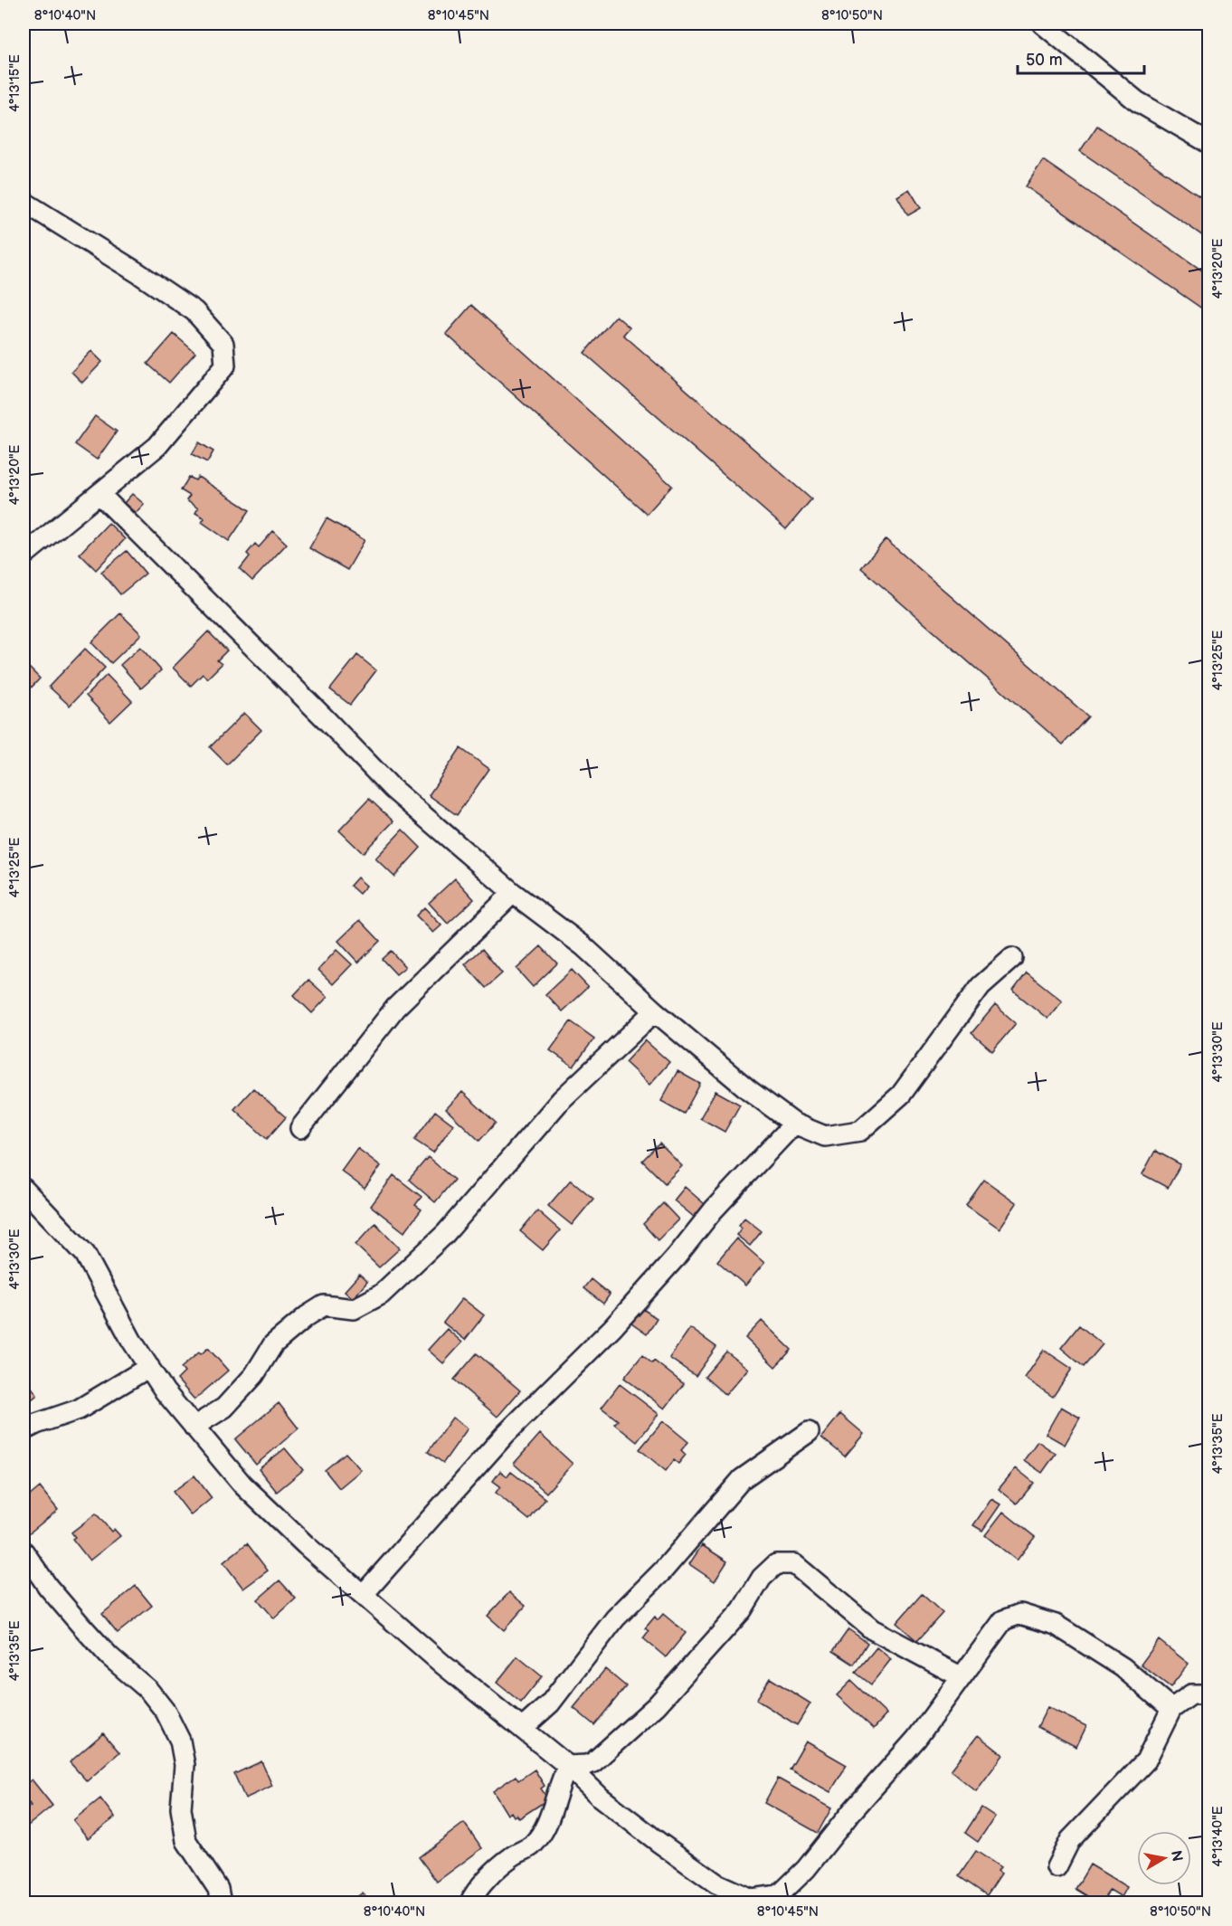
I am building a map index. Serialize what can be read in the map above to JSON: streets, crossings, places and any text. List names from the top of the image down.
{
  "scale_bar": "50 m",
  "north": "right",
  "coordinates": [
    "8°10'40\"N",
    "8°10'45\"N",
    "8°10'50\"N",
    "4°13'15\"E",
    "4°13'20\"E",
    "4°13'25\"E",
    "4°13'30\"E",
    "4°13'35\"E",
    "4°13'40\"E"
  ]
}
